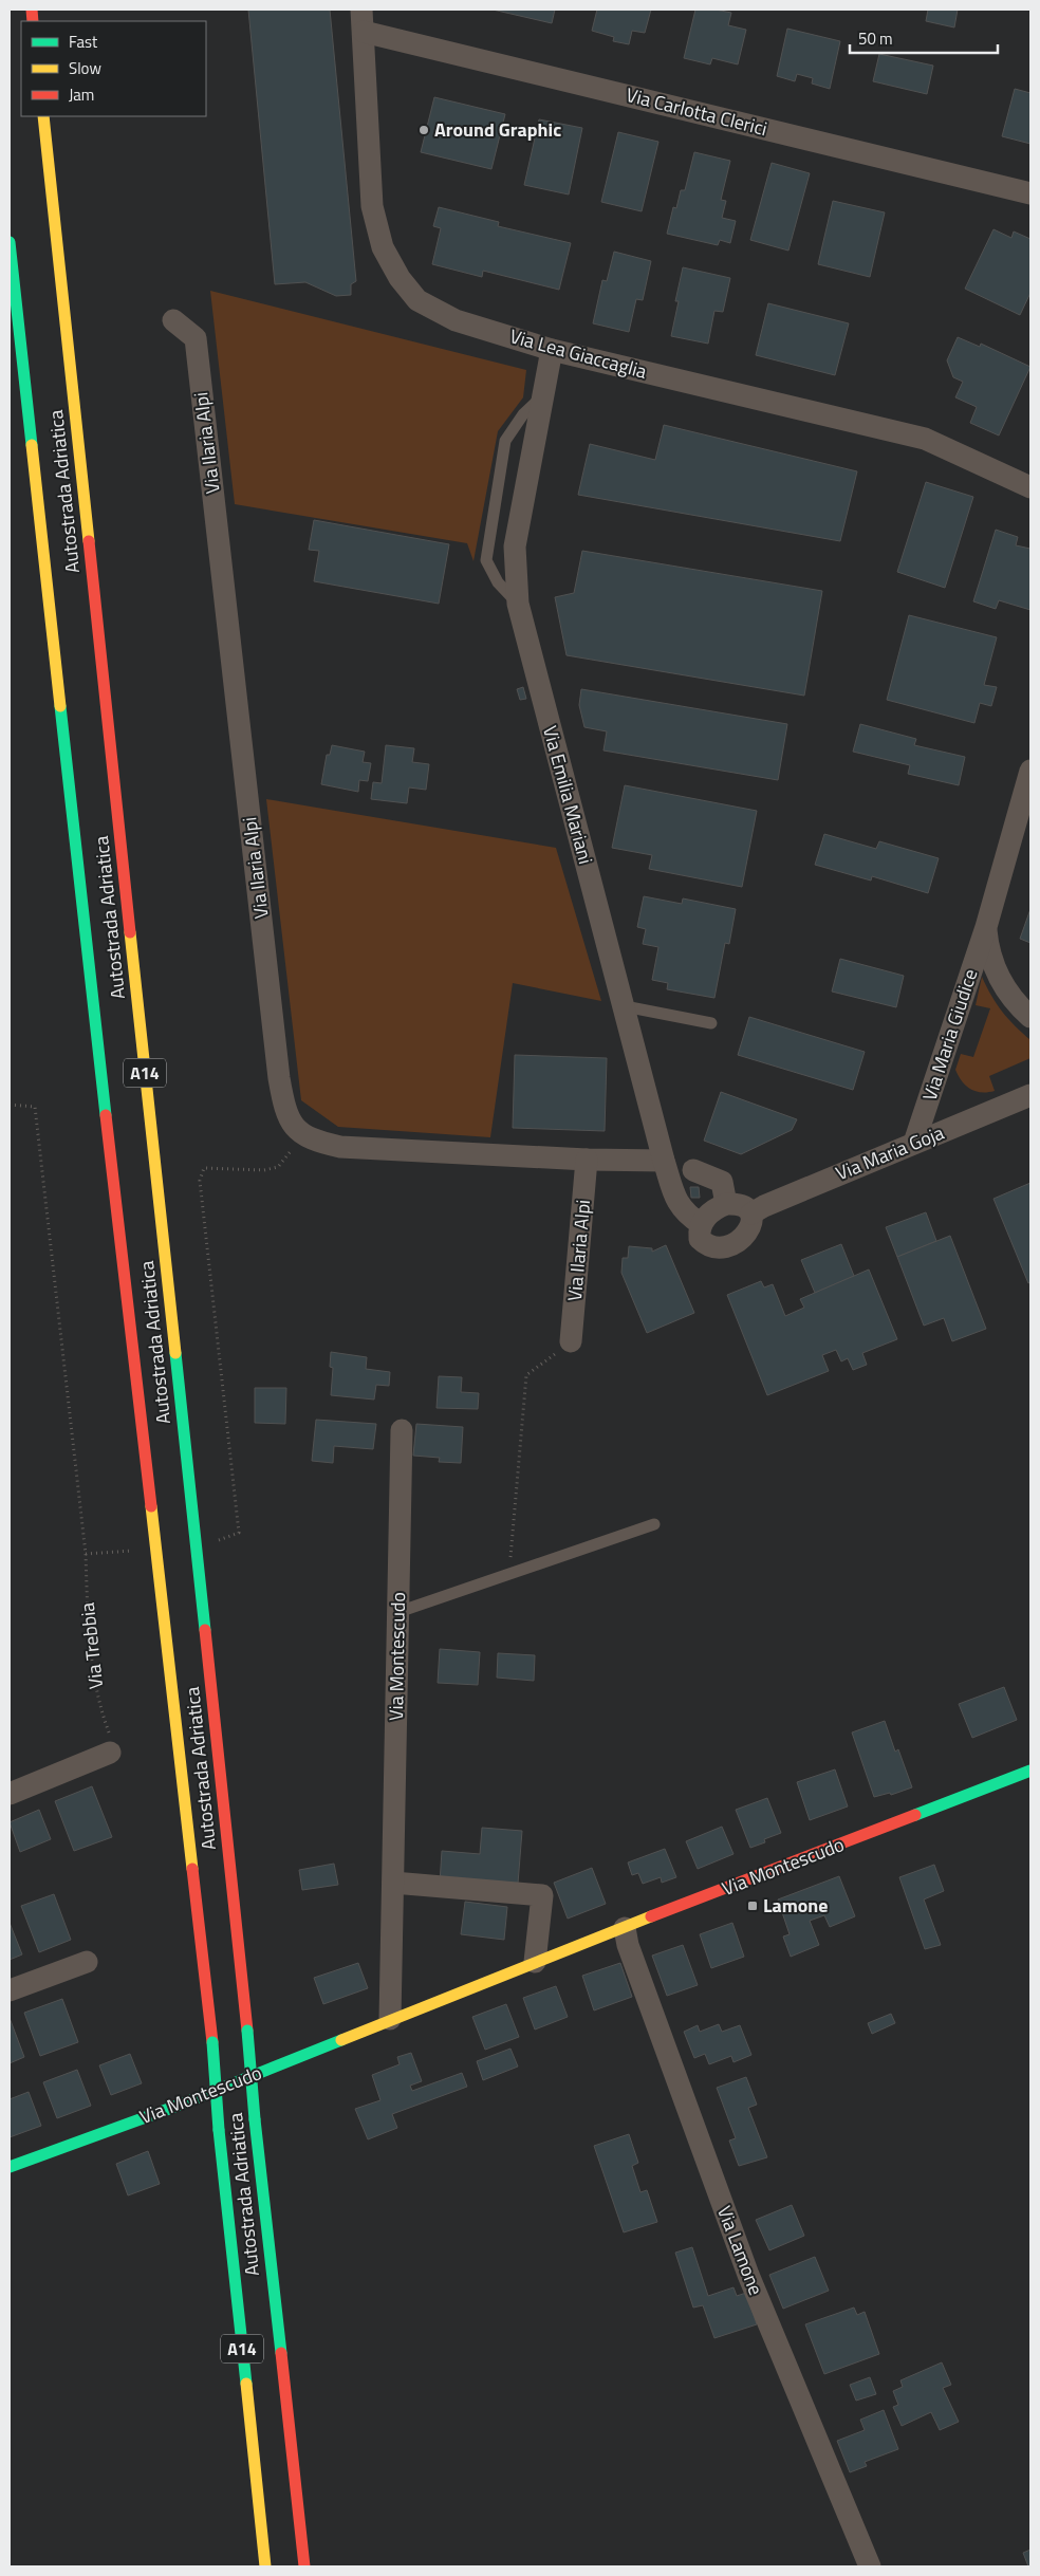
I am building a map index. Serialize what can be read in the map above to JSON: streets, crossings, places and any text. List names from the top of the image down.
{
  "streets": {
    "main road": ["Autostrada Adriatica", "A14", "Via Montescudo"],
    "street": [
      "Via Carlotta Clerici",
      "Via Lea Giaccaglia",
      "Via Ilaria Alpi",
      "Via Emilia Mariani",
      "Via Maria Giudice",
      "Via Maria Goja",
      "Via Lamone"
    ],
    "path": ["Via Trebbia"]
  },
  "crossings": [
    ["Via Carlotta Clerici", "Via Lea Giaccaglia"],
    ["Via Lea Giaccaglia", "Via Emilia Mariani"],
    ["Via Emilia Mariani", "Via Maria Goja"],
    ["Via Maria Giudice", "Via Maria Goja"],
    ["Via Montescudo", "Via Lamone"]
  ],
  "places": {
    "other": ["Around Graphic"],
    "transit": ["Lamone"]
  },
  "legend": ["Fast", "Slow", "Jam"],
  "scale_bar": "50 m"
}
